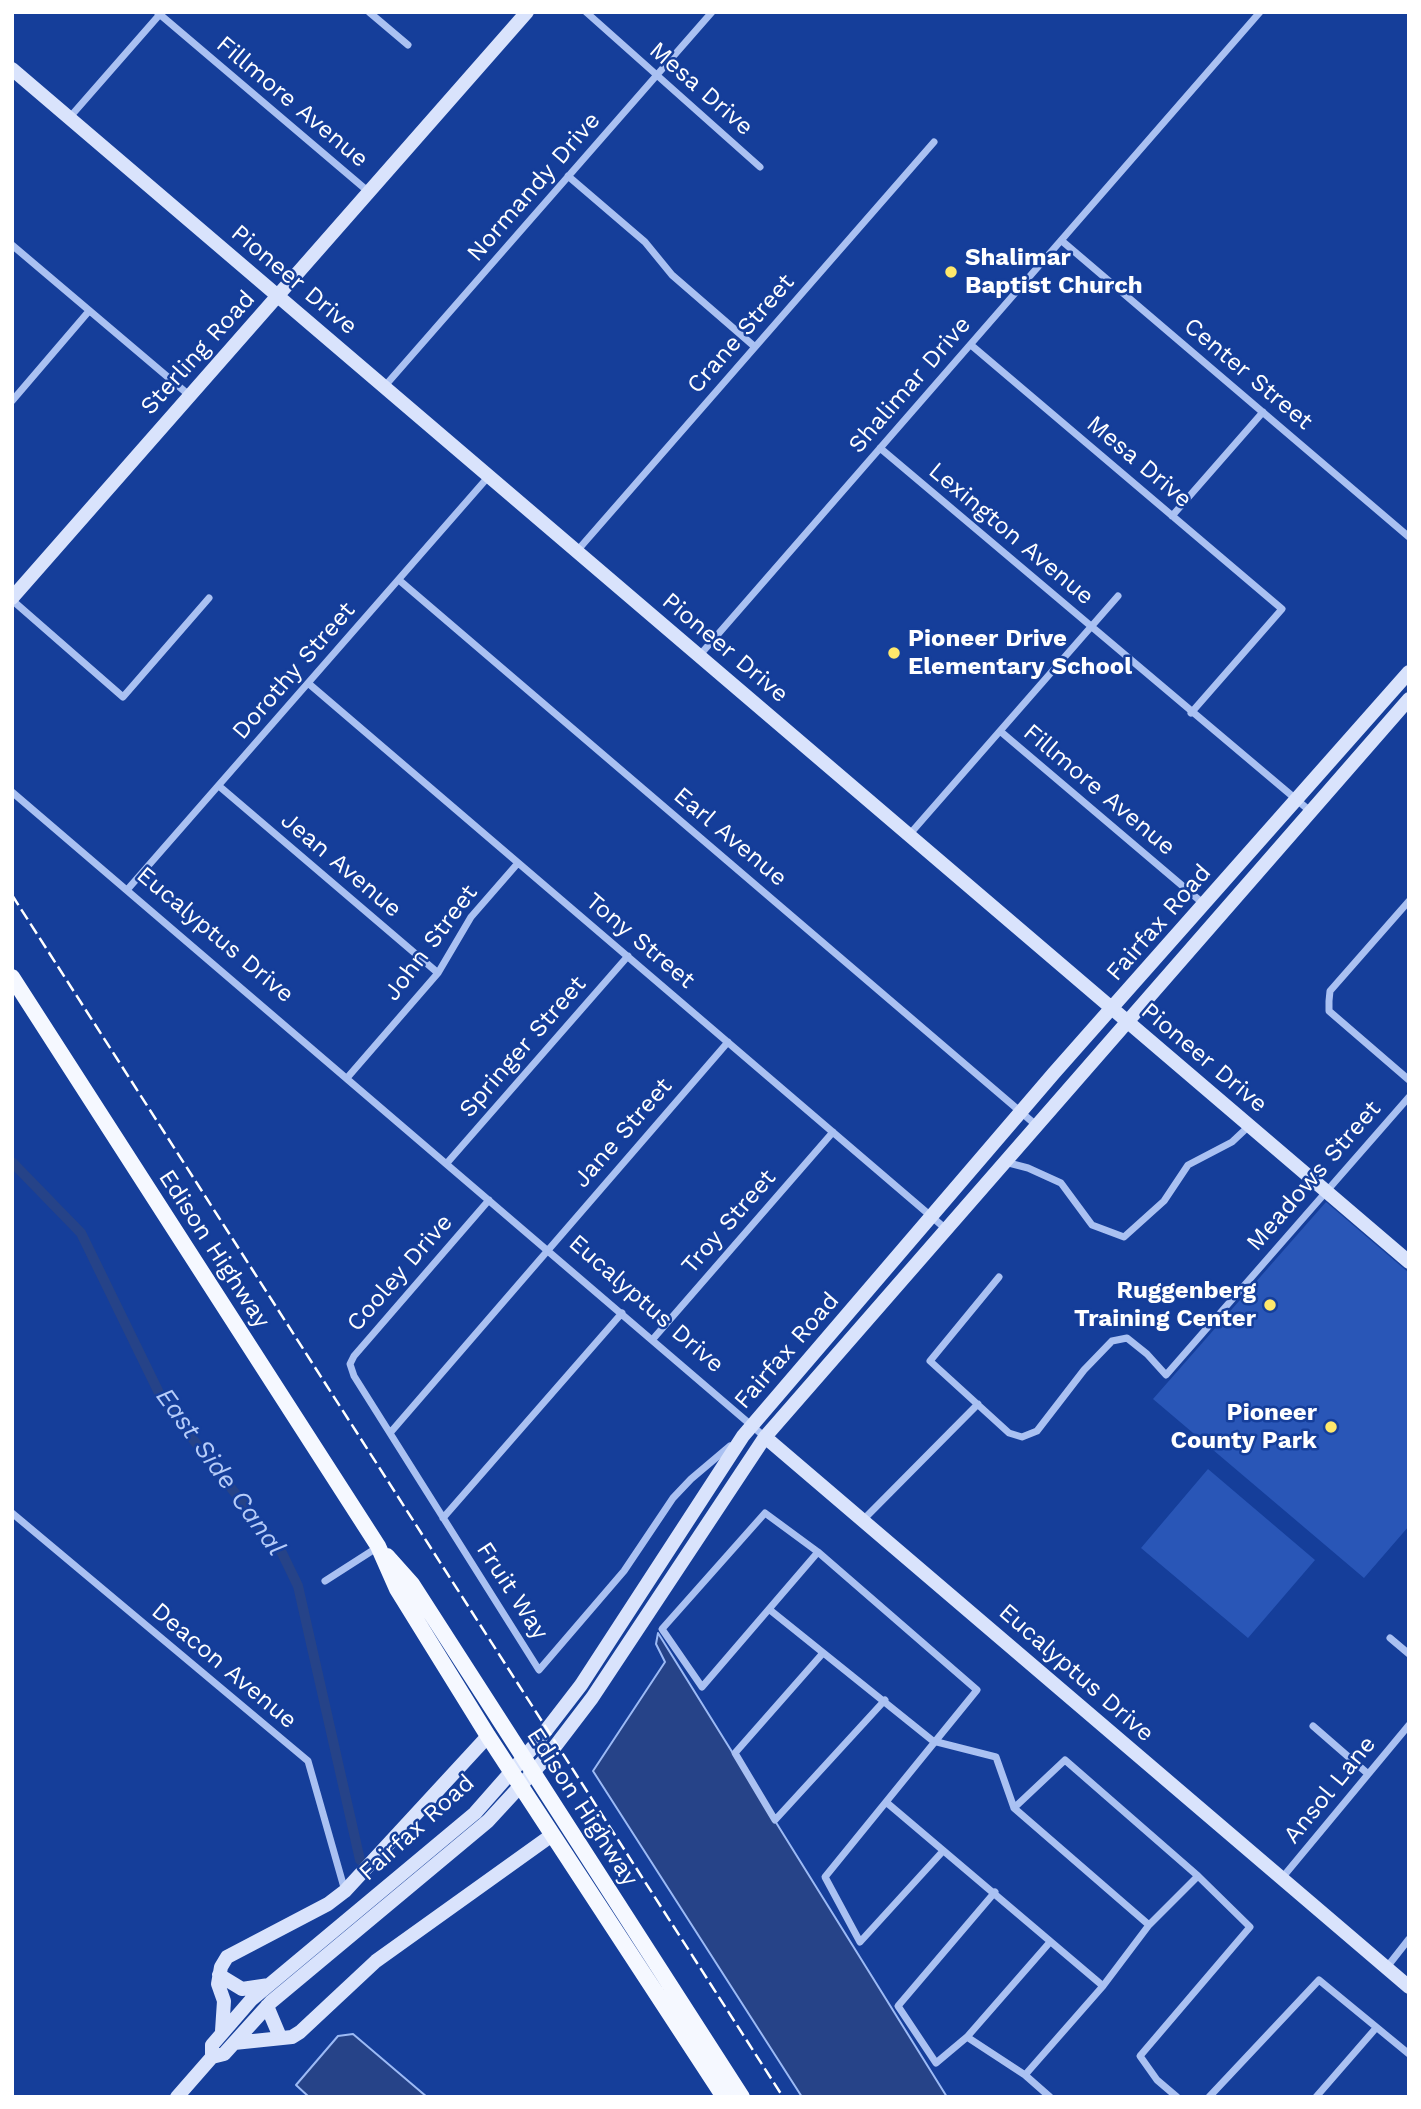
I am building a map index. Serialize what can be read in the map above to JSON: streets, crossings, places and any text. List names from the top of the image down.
{
  "streets": {
    "main road": [
      "Pioneer Drive",
      "Sterling Road",
      "Fairfax Road",
      "Eucalyptus Drive",
      "Edison Highway"
    ],
    "street": [
      "Mesa Drive",
      "Fillmore Avenue",
      "Normandy Drive",
      "Crane Street",
      "Center Street",
      "Shalimar Drive",
      "Lexington Avenue",
      "Dorothy Street",
      "Earl Avenue",
      "Jean Avenue",
      "Tony Street",
      "John Street",
      "Springer Street",
      "Jane Street",
      "Meadows Street",
      "Troy Street",
      "Cooley Drive",
      "Fruit Way",
      "Deacon Avenue",
      "Ansol Lane"
    ]
  },
  "crossings": [
    ["Mesa Drive", "Normandy Drive"],
    ["Mesa Drive", "Shalimar Drive"],
    ["Mesa Drive", "Lexington Avenue"],
    ["Fillmore Avenue", "Sterling Road"],
    ["Fillmore Avenue", "Fairfax Road"],
    ["Normandy Drive", "Pioneer Drive"],
    ["Pioneer Drive", "Crane Street"],
    ["Pioneer Drive", "Sterling Road"],
    ["Pioneer Drive", "Shalimar Drive"],
    ["Pioneer Drive", "Dorothy Street"],
    ["Pioneer Drive", "Fairfax Road"],
    ["Pioneer Drive", "Meadows Street"],
    ["Center Street", "Shalimar Drive"],
    ["Shalimar Drive", "Lexington Avenue"],
    ["Lexington Avenue", "Fairfax Road"],
    ["Dorothy Street", "Earl Avenue"],
    ["Dorothy Street", "Jean Avenue"],
    ["Dorothy Street", "Eucalyptus Drive"],
    ["Dorothy Street", "Tony Street"],
    ["Earl Avenue", "Fairfax Road"],
    ["Jean Avenue", "John Street"],
    ["Fairfax Road", "Eucalyptus Drive"],
    ["Fairfax Road", "Tony Street"],
    ["Fairfax Road", "Fruit Way"],
    ["Eucalyptus Drive", "John Street"],
    ["Eucalyptus Drive", "Springer Street"],
    ["Eucalyptus Drive", "Jane Street"],
    ["Eucalyptus Drive", "Troy Street"],
    ["Eucalyptus Drive", "Cooley Drive"],
    ["Eucalyptus Drive", "Fruit Way"],
    ["Eucalyptus Drive", "Ansol Lane"],
    ["Tony Street", "John Street"],
    ["Tony Street", "Springer Street"],
    ["Tony Street", "Jane Street"],
    ["Tony Street", "Troy Street"],
    ["Jane Street", "Fruit Way"],
    ["Cooley Drive", "Fruit Way"]
  ],
  "water": ["East Side Canal"],
  "places": [
    "Shalimar Baptist Church",
    "Pioneer Drive Elementary School",
    "Ruggenberg Training Center",
    "Pioneer County Park"
  ]
}
